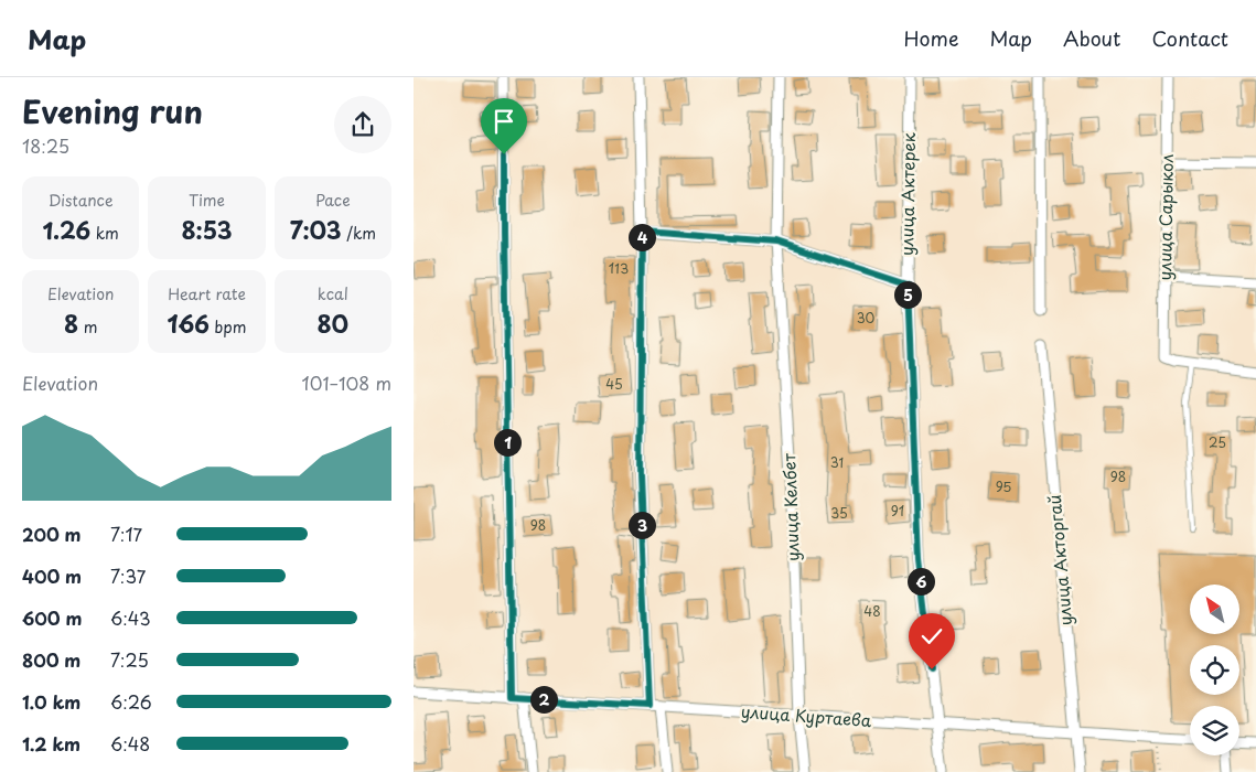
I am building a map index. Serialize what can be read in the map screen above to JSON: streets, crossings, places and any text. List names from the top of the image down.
{
  "streets": {
    "street": [
      "улица Актерек",
      "улица Сарыкол",
      "улица Келбет",
      "улица Акторгай",
      "улица Куртаева"
    ]
  },
  "crossings": [
    ["улица Актерек", "улица Куртаева"],
    ["улица Келбет", "улица Куртаева"],
    ["улица Акторгай", "улица Куртаева"]
  ],
  "house_numbers": [
    "113",
    "30",
    "45",
    "25",
    "31",
    "98",
    "95",
    "91",
    "35",
    "98",
    "48"
  ],
  "north": "top left",
  "page": {
    "header": "Map",
    "nav": [
      "Home",
      "Map",
      "About",
      "Contact"
    ],
    "heading": ["Evening run", "18:25"],
    "stats": [
      ["Distance", "1.26 km"],
      ["Time", "8:53"],
      ["Pace", "7:03 /km"],
      ["Elevation", "8 m"],
      ["Heart rate", "166 bpm"],
      ["kcal", "80"]
    ],
    "pins": [
      "4",
      "5",
      "1",
      "3",
      "6",
      "2"
    ],
    "chart": ["Elevation", "101–108 m"],
    "list": [
      {
        "name": "200 m",
        "note": "7:17"
      },
      {
        "name": "400 m",
        "note": "7:37"
      },
      {
        "name": "600 m",
        "note": "6:43"
      },
      {
        "name": "800 m",
        "note": "7:25"
      },
      {
        "name": "1.0 km",
        "note": "6:26"
      },
      {
        "name": "1.2 km",
        "note": "6:48"
      }
    ]
  }
}
